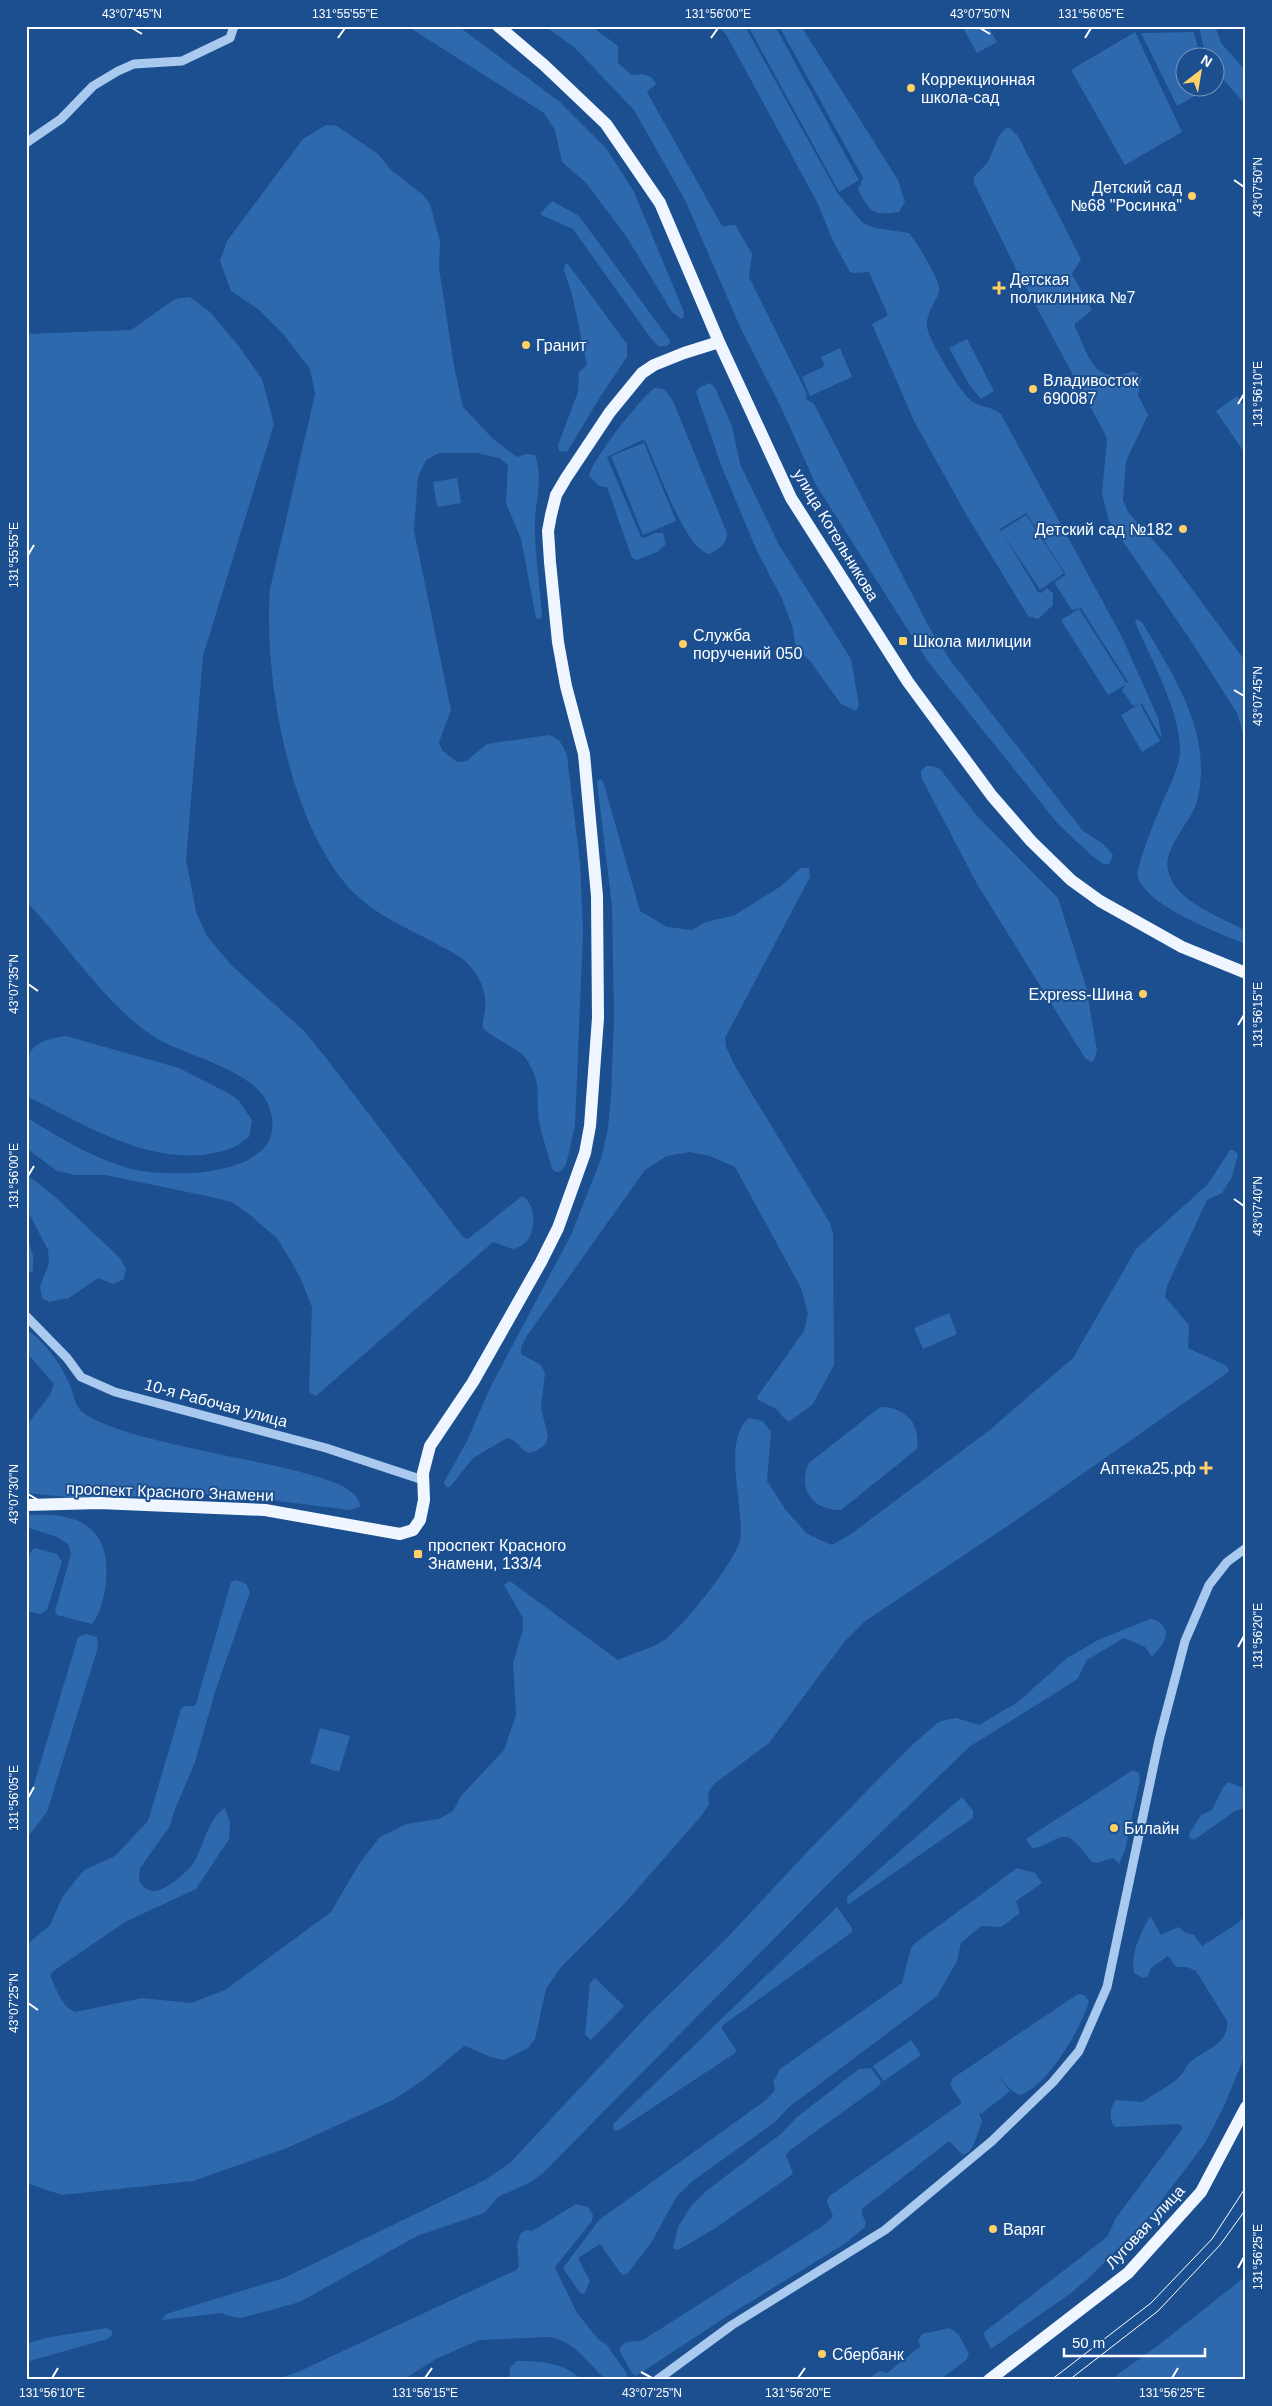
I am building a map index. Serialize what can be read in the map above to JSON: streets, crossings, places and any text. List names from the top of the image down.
{
  "streets": {
    "main road": ["улица Котельникова", "проспект Красного Знамени", "Луговая улица"],
    "street": ["10-я Рабочая улица"]
  },
  "crossings": [
    ["10-я Рабочая улица", "проспект Красного Знамени"]
  ],
  "places": {
    "other": [
      "Коррекционная школа-сад",
      "Детский сад №68 \"Росинка\"",
      "Гранит",
      "Владивосток 690087",
      "Детский сад №182",
      "Служба поручений 050",
      "Express-Шина",
      "Билайн",
      "Варяг",
      "Сбербанк"
    ],
    "health": ["Детская поликлиника №7", "Аптека25.рф"],
    "transit": ["Школа милиции", "проспект Красного Знамени, 133/4"]
  },
  "scale_bar": "50 m",
  "north": "top right",
  "coordinates": [
    "43°07'45\"N",
    "131°55'55\"E",
    "131°56'00\"E",
    "43°07'50\"N",
    "131°56'05\"E",
    "131°56'10\"E",
    "43°07'35\"N",
    "131°56'15\"E",
    "43°07'40\"N",
    "43°07'30\"N",
    "131°56'20\"E",
    "43°07'25\"N",
    "131°56'25\"E"
  ]
}
